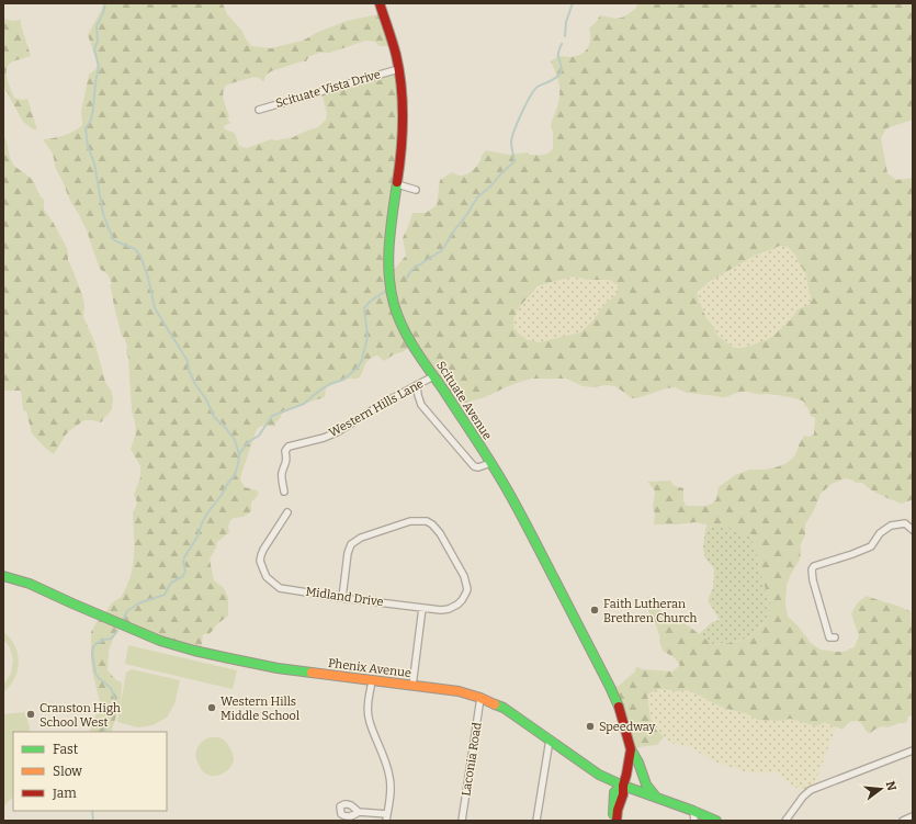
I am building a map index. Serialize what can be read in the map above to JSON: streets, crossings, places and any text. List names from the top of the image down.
{
  "streets": {
    "main road": ["Scituate Avenue", "Phenix Avenue"],
    "street": [
      "Scituate Vista Drive",
      "Western Hills Lane",
      "Midland Drive",
      "Laconia Road"
    ]
  },
  "crossings": [
    ["Scituate Vista Drive", "Scituate Avenue"],
    ["Scituate Avenue", "Western Hills Lane"],
    ["Scituate Avenue", "Phenix Avenue"],
    ["Phenix Avenue", "Laconia Road"]
  ],
  "places": [
    "Faith Lutheran Brethren Church",
    "Western Hills Middle School",
    "Cranston High School West",
    "Speedway"
  ],
  "legend": ["Fast", "Slow", "Jam"],
  "north": "right"
}
